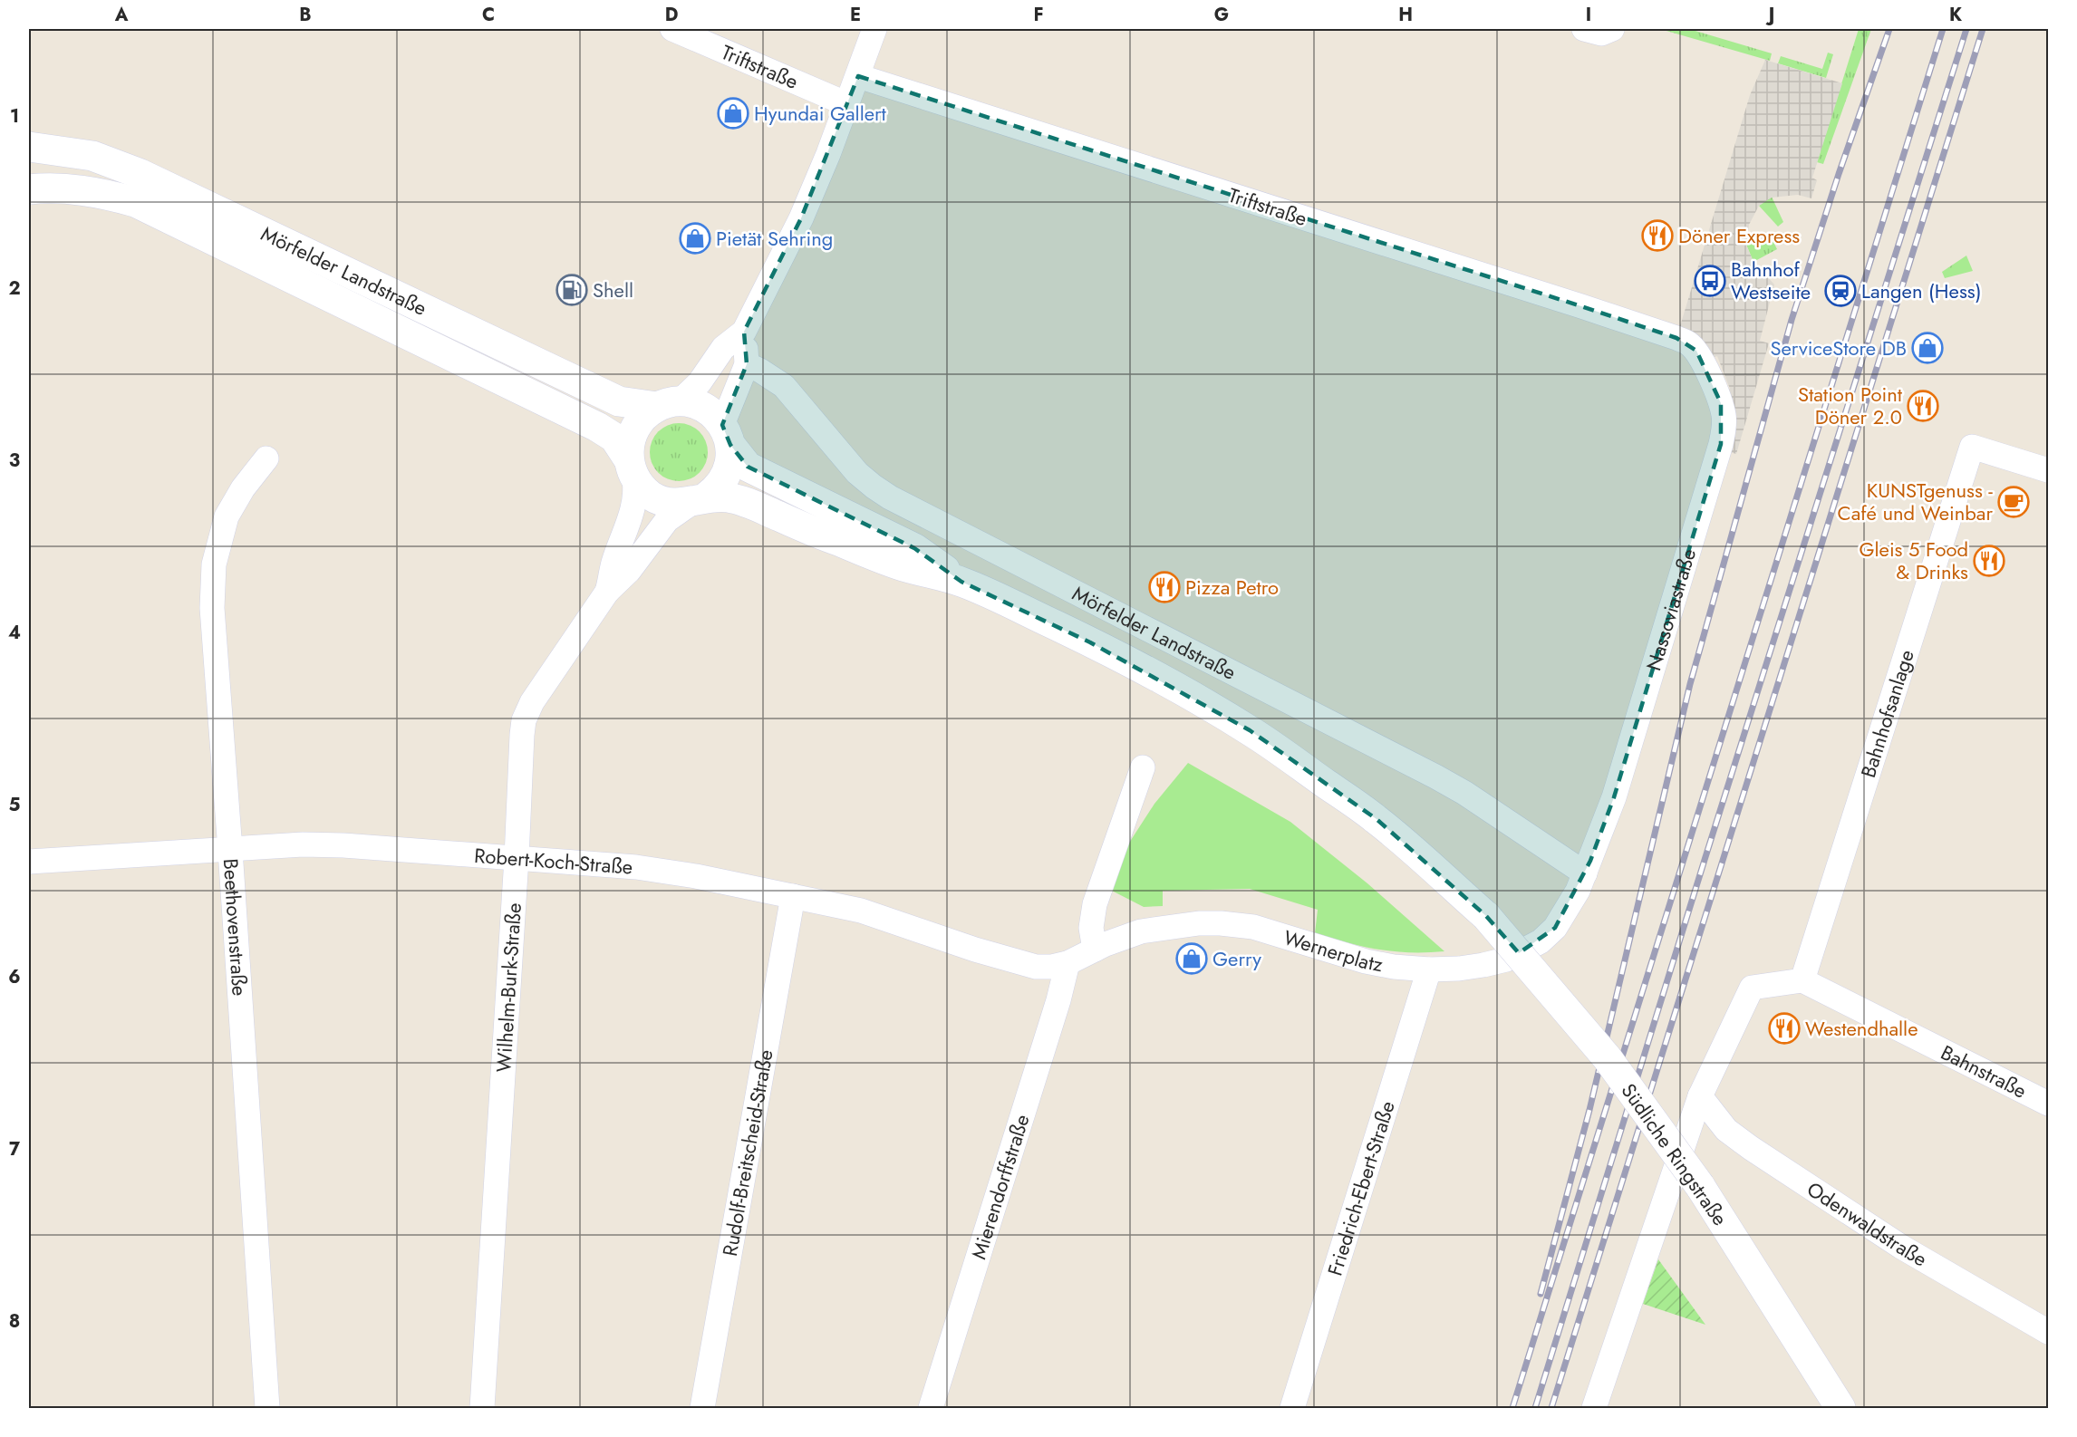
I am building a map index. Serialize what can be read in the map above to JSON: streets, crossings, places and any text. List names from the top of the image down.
{
  "streets": {
    "main road": ["Mörfelder Landstraße", "Südliche Ringstraße"],
    "street": [
      "Triftstraße",
      "Nassoviastraße",
      "Bahnhofsanlage",
      "Robert-Koch-Straße",
      "Beethovenstraße",
      "Wernerplatz",
      "Wilhelm-Burk-Straße",
      "Bahnstraße",
      "Rudolf-Breitscheid-Straße",
      "Mierendorffstraße",
      "Friedrich-Ebert-Straße",
      "Odenwaldstraße"
    ]
  },
  "crossings": [
    ["Triftstraße", "Nassoviastraße"],
    ["Mörfelder Landstraße", "Nassoviastraße"],
    ["Mörfelder Landstraße", "Wernerplatz"],
    ["Mörfelder Landstraße", "Wilhelm-Burk-Straße"],
    ["Mörfelder Landstraße", "Südliche Ringstraße"],
    ["Nassoviastraße", "Wernerplatz"],
    ["Bahnhofsanlage", "Bahnstraße"],
    ["Robert-Koch-Straße", "Beethovenstraße"],
    ["Robert-Koch-Straße", "Wernerplatz"],
    ["Robert-Koch-Straße", "Wilhelm-Burk-Straße"],
    ["Robert-Koch-Straße", "Rudolf-Breitscheid-Straße"],
    ["Robert-Koch-Straße", "Mierendorffstraße"],
    ["Wernerplatz", "Mierendorffstraße"],
    ["Wernerplatz", "Friedrich-Ebert-Straße"]
  ],
  "places": {
    "shop": [
      "Hyundai Gallert",
      "Pietät Sehring",
      "ServiceStore DB",
      "Gerry"
    ],
    "restaurant": [
      "Döner Express",
      "Station Point Döner 2.0",
      "Gleis 5 Food & Drinks",
      "Pizza Petro",
      "Westendhalle"
    ],
    "bus stop": ["Bahnhof Westseite"],
    "fuel station": ["Shell"],
    "station": ["Langen (Hess)"],
    "cafe": ["KUNSTgenuss - Café und Weinbar"]
  },
  "grid": {
    "columns": [
      "A",
      "B",
      "C",
      "D",
      "E",
      "F",
      "G",
      "H",
      "I",
      "J",
      "K"
    ],
    "rows": [
      "1",
      "2",
      "3",
      "4",
      "5",
      "6",
      "7",
      "8"
    ]
  }
}
